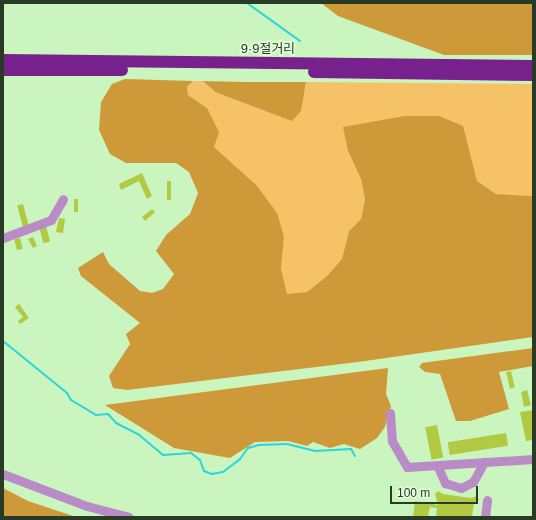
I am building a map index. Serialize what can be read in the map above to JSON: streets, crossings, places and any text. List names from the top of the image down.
{
  "streets": {
    "highway": ["9·9절거리"]
  },
  "scale_bar": "100 m"
}
